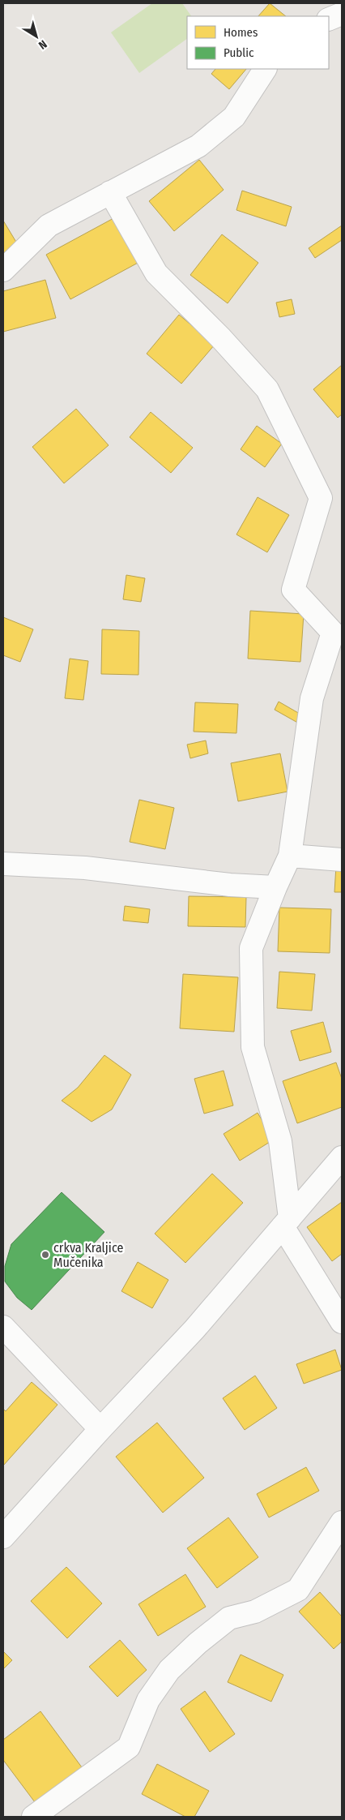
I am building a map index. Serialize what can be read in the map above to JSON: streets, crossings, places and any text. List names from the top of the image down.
{
  "places": ["crkva Kraljice Mučenika"],
  "legend": ["Homes", "Public"],
  "north": "bottom right"
}
